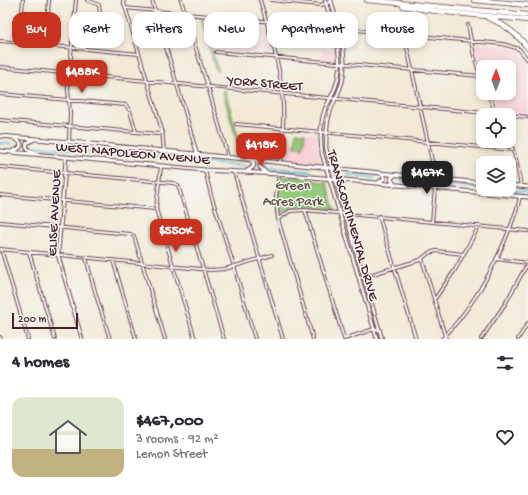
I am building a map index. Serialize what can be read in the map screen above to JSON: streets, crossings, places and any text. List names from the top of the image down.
{
  "streets": {
    "main road": ["WEST NAPOLEON AVENUE"],
    "street": ["YORK STREET", "ELISE AVENUE", "TRANSCONTINENTAL DRIVE"]
  },
  "crossings": [
    ["YORK STREET", "TRANSCONTINENTAL DRIVE"],
    ["WEST NAPOLEON AVENUE", "ELISE AVENUE"],
    ["WEST NAPOLEON AVENUE", "TRANSCONTINENTAL DRIVE"]
  ],
  "parks": ["Green Acres Park"],
  "scale_bar": "200 m",
  "north": "top",
  "page": {
    "chip": [
      "Buy",
      "Rent",
      "Filters",
      "New",
      "Apartment",
      "House"
    ],
    "price": [
      "$488K",
      "$418K",
      "$467K",
      "$550K"
    ],
    "scale": "200 m",
    "heading": "4 homes",
    "list": [
      {
        "name": "$467,000",
        "note": "3 rooms · 92 m² · Lemon Street"
      }
    ]
  }
}
